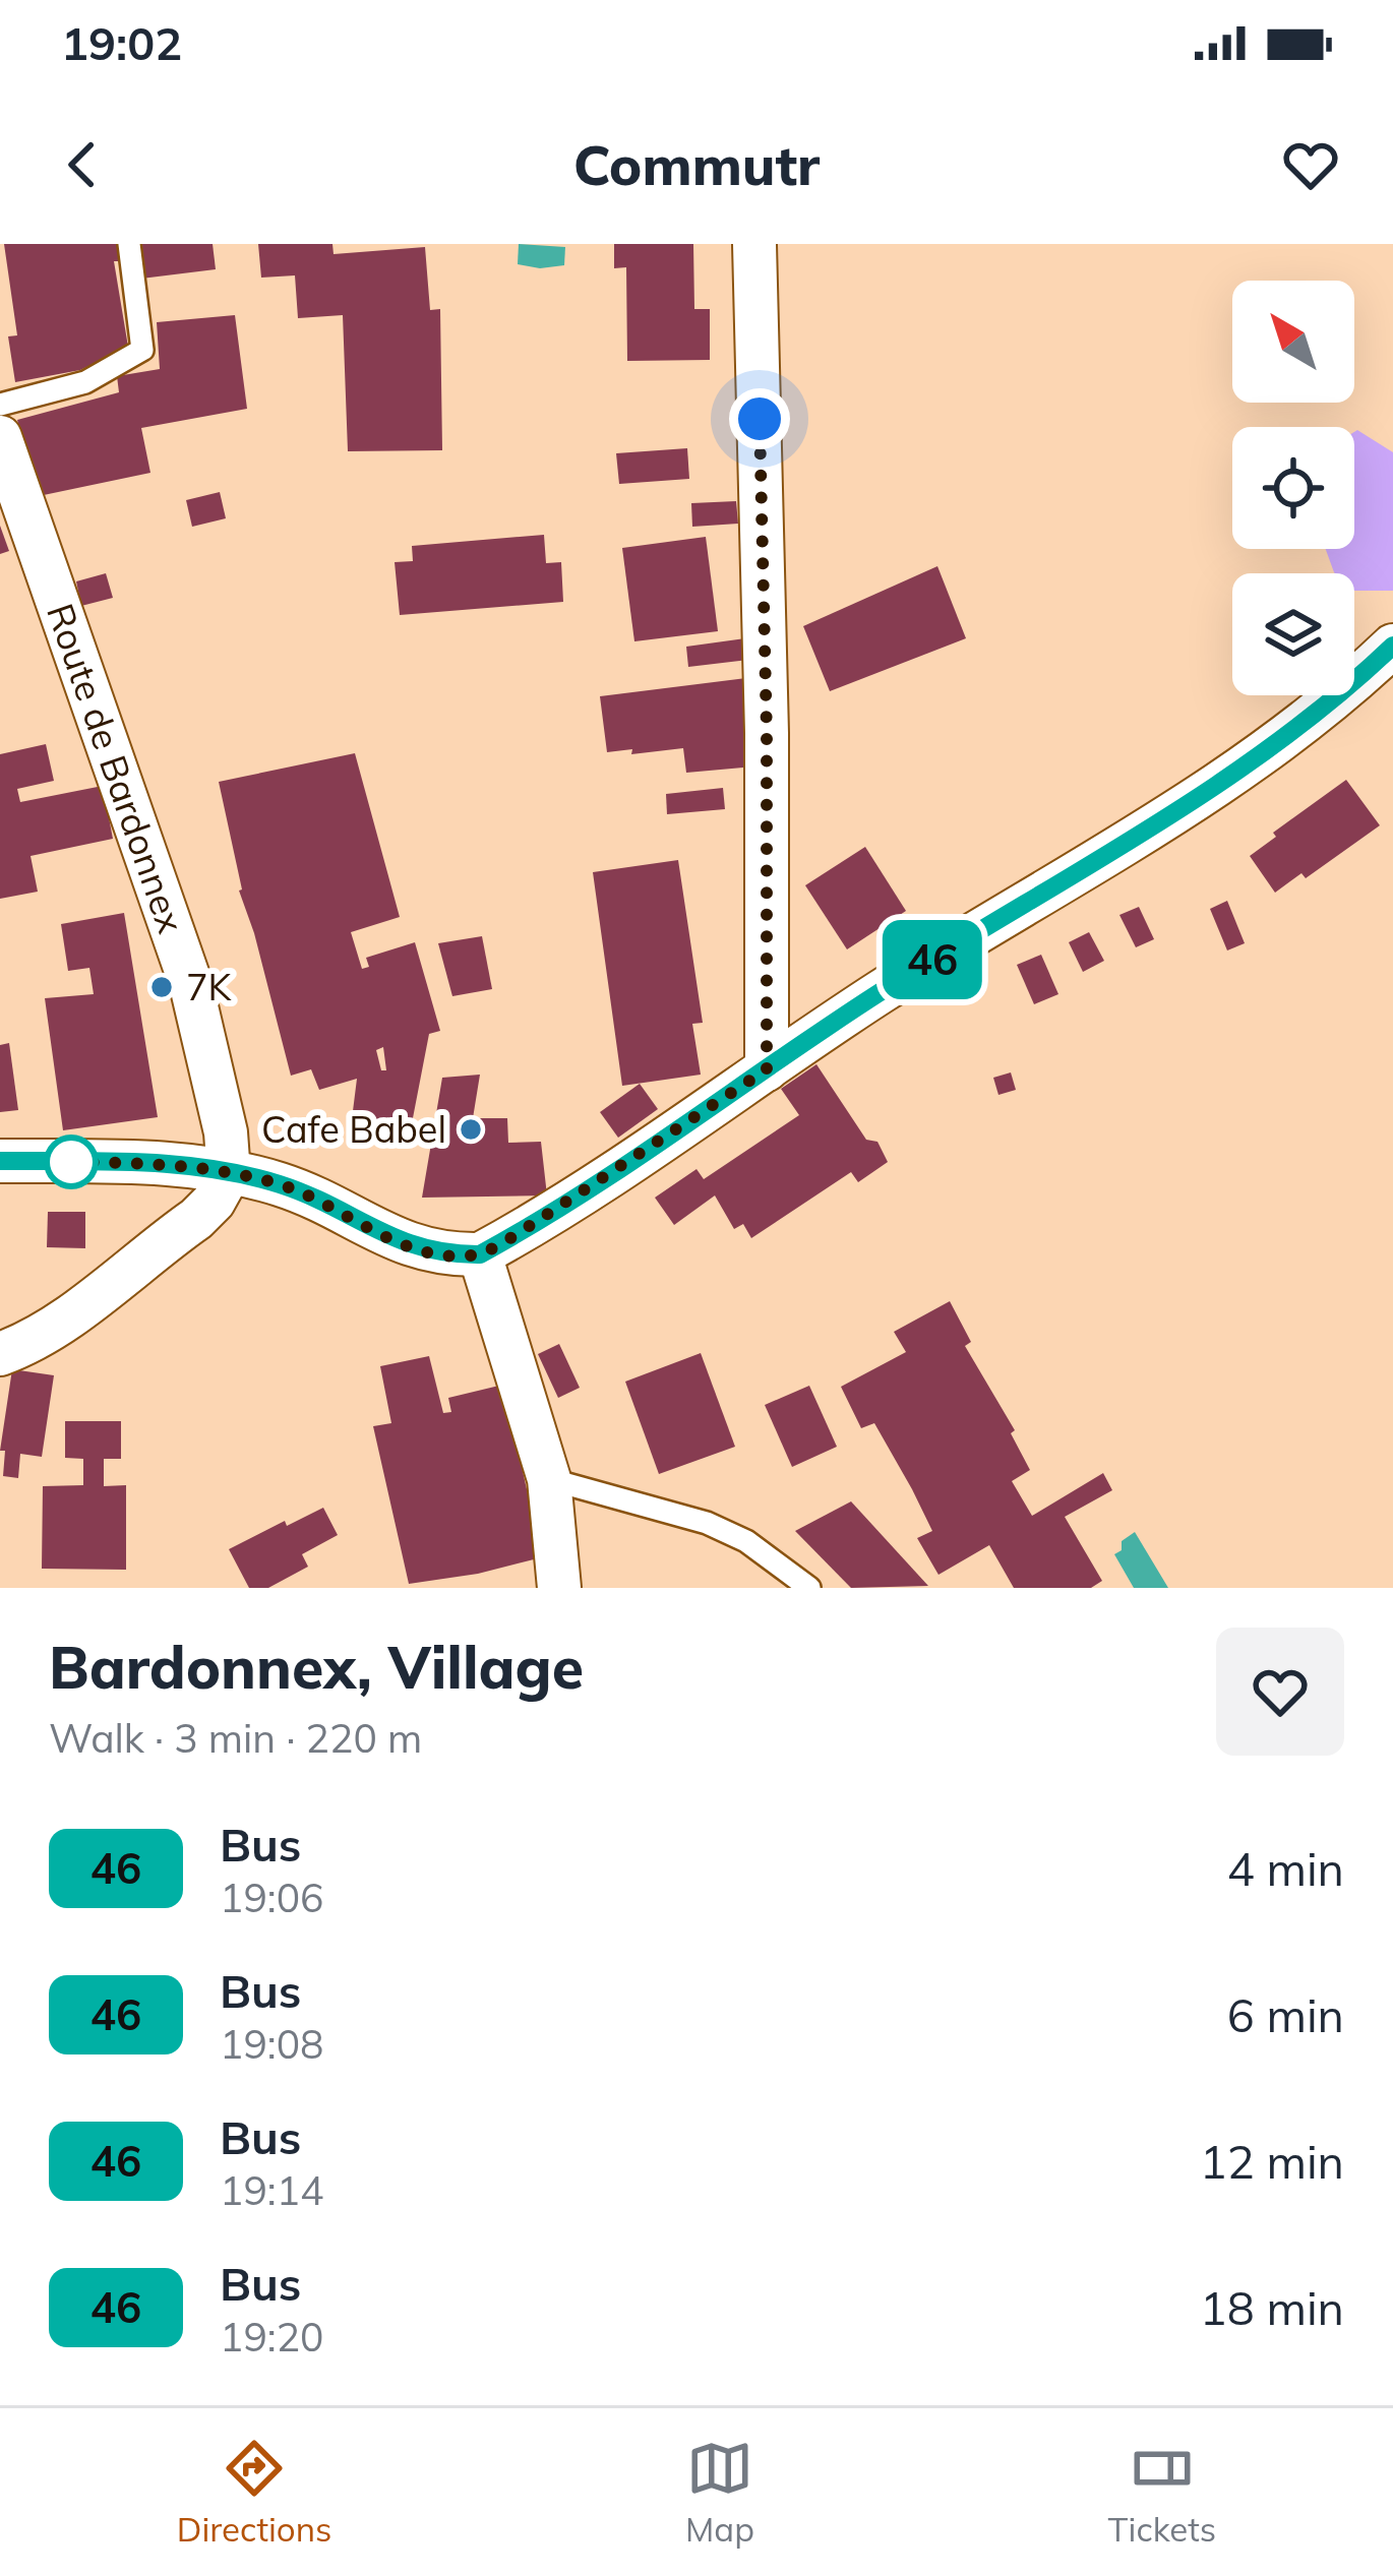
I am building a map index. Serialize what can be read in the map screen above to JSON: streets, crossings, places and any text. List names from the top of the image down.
{
  "streets": {
    "street": ["Route de Bardonnex"]
  },
  "places": ["7K", "Cafe Babel"],
  "lines": ["bus line 46"],
  "north": "top left",
  "page": {
    "status": "19:02",
    "header": "Commutr",
    "on_map": "46",
    "heading": ["Bardonnex, Village", "Walk · 3 min · 220 m"],
    "list": [
      {
        "mark": "46",
        "name": "Bus",
        "note": "19:06",
        "value": "4 min"
      },
      {
        "mark": "46",
        "name": "Bus",
        "note": "19:08",
        "value": "6 min"
      },
      {
        "mark": "46",
        "name": "Bus",
        "note": "19:14",
        "value": "12 min"
      },
      {
        "mark": "46",
        "name": "Bus",
        "note": "19:20",
        "value": "18 min"
      }
    ],
    "tabs": ["Directions", "Map", "Tickets"]
  }
}
